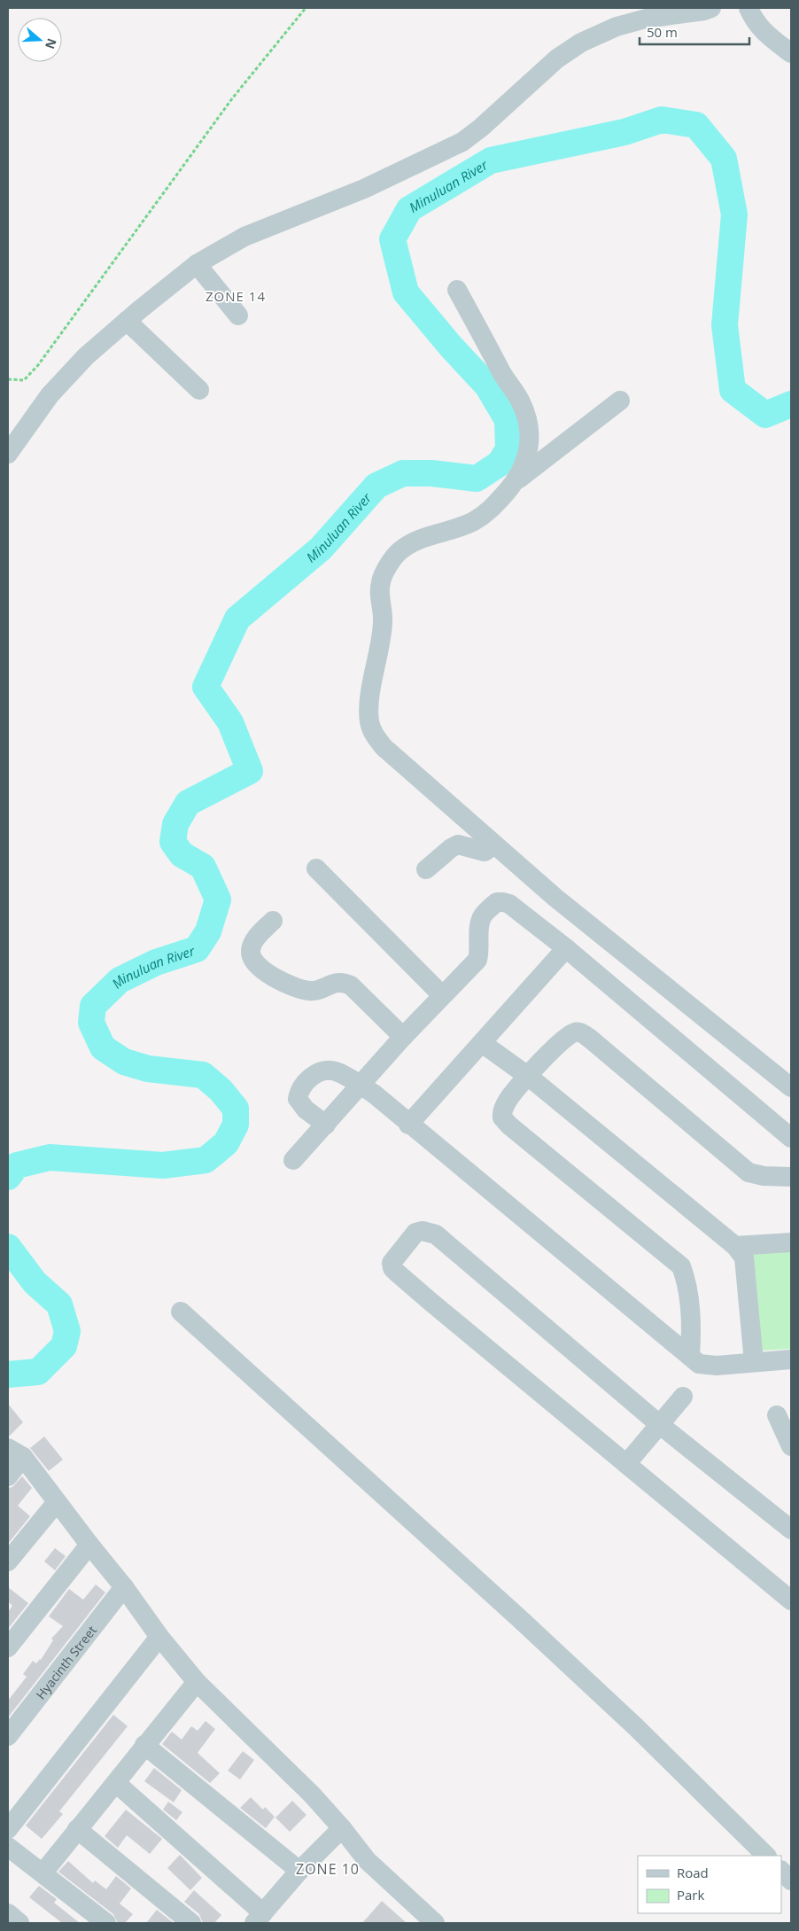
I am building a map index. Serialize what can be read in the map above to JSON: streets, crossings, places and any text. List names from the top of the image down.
{
  "streets": {
    "street": ["Hyacinth Street"]
  },
  "districts": ["ZONE 14", "ZONE 10"],
  "water": ["Minuluan River"],
  "legend": ["Road", "Park"],
  "scale_bar": "50 m",
  "north": "right"
}
